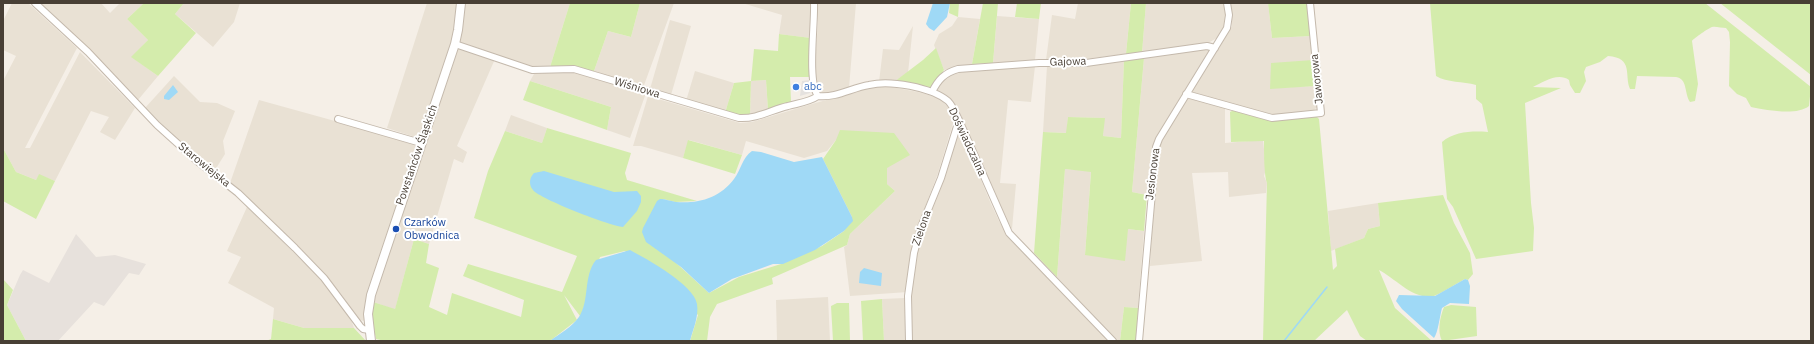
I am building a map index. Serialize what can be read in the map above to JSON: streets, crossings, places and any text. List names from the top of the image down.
{
  "streets": {
    "street": [
      "Gajowa",
      "Jaworowa",
      "Wiśniowa",
      "Doświadczalna",
      "Powstańców Śląskich",
      "Starowiejska",
      "Jesionowa",
      "Zielona"
    ]
  },
  "crossings": [
    ["Gajowa", "Doświadczalna"],
    ["Gajowa", "Jesionowa"],
    ["Jaworowa", "Jesionowa"],
    ["Wiśniowa", "Doświadczalna"],
    ["Wiśniowa", "Powstańców Śląskich"],
    ["Doświadczalna", "Zielona"],
    ["Powstańców Śląskich", "Starowiejska"]
  ],
  "places": ["abc", "Czarków Obwodnica"]
}
